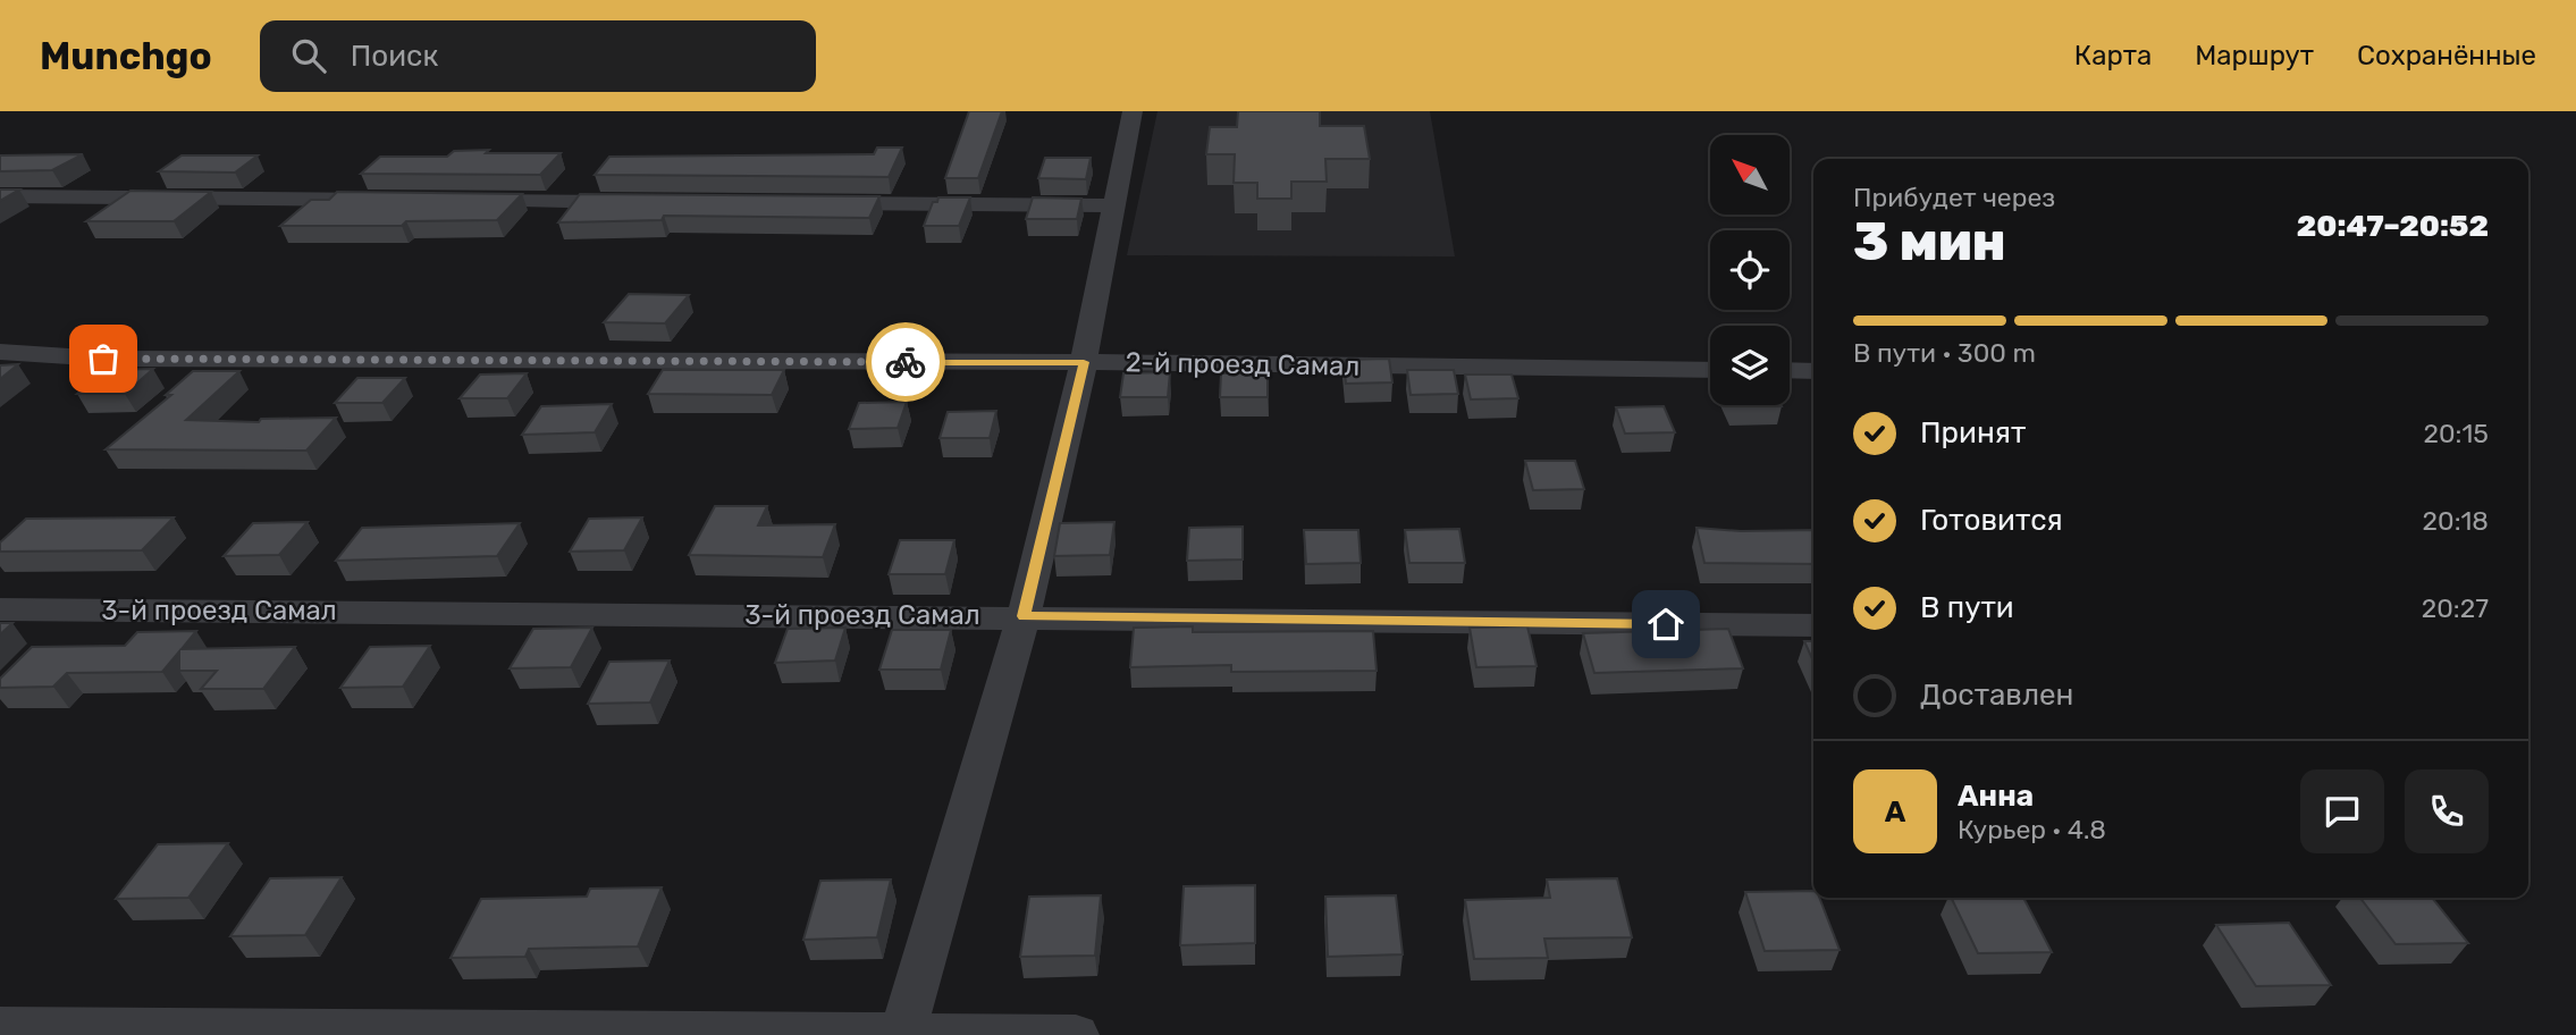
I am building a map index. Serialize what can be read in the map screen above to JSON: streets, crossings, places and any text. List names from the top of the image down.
{
  "streets": {
    "street": ["2-й проезд Самал", "3-й проезд Самал"]
  },
  "north": "top left",
  "page": {
    "header": "Munchgo",
    "search": "Поиск",
    "nav": ["Карта", "Маршрут", "Сохранённые"],
    "heading": ["3 мин", "Прибудет через", "20:47–20:52"],
    "panel": ["Анна", "Курьер · 4.8"],
    "bar": "В пути · 300 m",
    "list": [
      ["Принят", "20:15"],
      ["Готовится", "20:18"],
      ["В пути", "20:27"],
      "Доставлен"
    ],
    "round": "А"
  }
}
